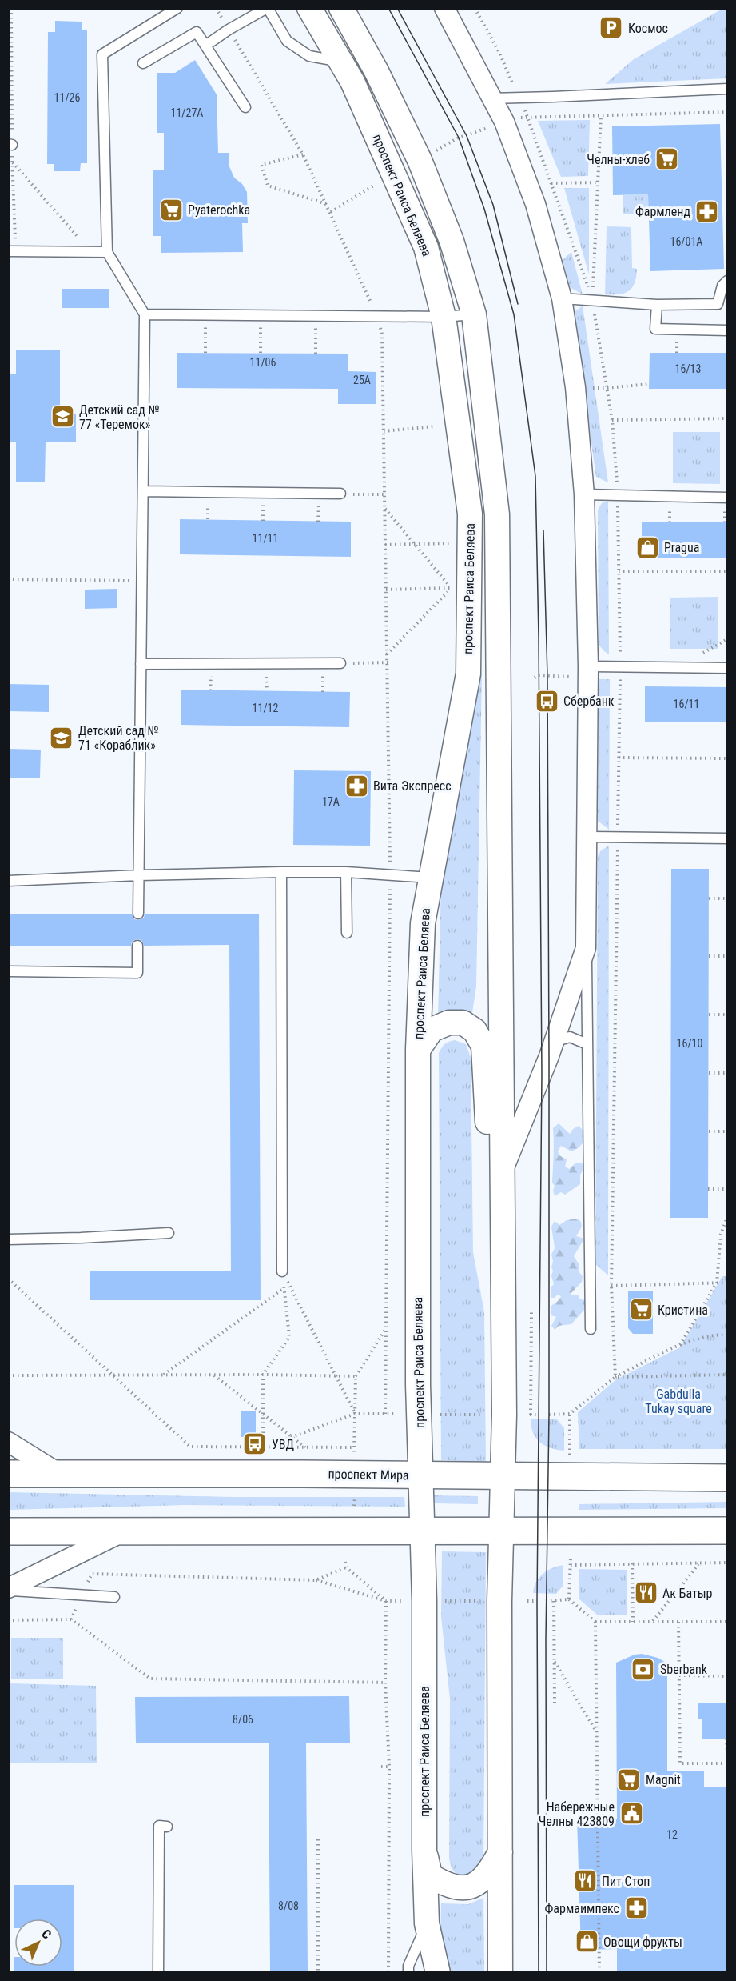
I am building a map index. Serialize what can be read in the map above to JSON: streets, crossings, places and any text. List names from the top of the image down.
{
  "streets": {
    "main road": ["проспект Мира"],
    "street": ["проспект Раиса Беляева"]
  },
  "crossings": [
    ["проспект Раиса Беляева", "проспект Мира"]
  ],
  "parks": ["Gabdulla Tukay square"],
  "places": {
    "parking": ["Космос"],
    "supermarket": [
      "Челны-хлеб",
      "Pyaterochka",
      "Кристина",
      "Magnit"
    ],
    "pharmacy": ["Фармленд", "Вита Экспресс", "Фармаимпекс"],
    "school or university": ["Детский сад № 77 «Теремок»", "Детский сад № 71 «Кораблик»"],
    "shop": ["Pragua", "Овощи фрукты"],
    "bus stop": ["Сбербанк", "УВД"],
    "restaurant": ["Ак Батыр", "Пит Стоп"],
    "bank": ["Sberbank"],
    "public building": ["Набережные Челны 423809"]
  },
  "house_numbers": [
    "11/26",
    "11/27А",
    "16/01А",
    "11/06",
    "16/13",
    "25А",
    "11/11",
    "16/11",
    "11/12",
    "17А",
    "16/10",
    "8/06",
    "12",
    "8/08"
  ],
  "north": "top right"
}
